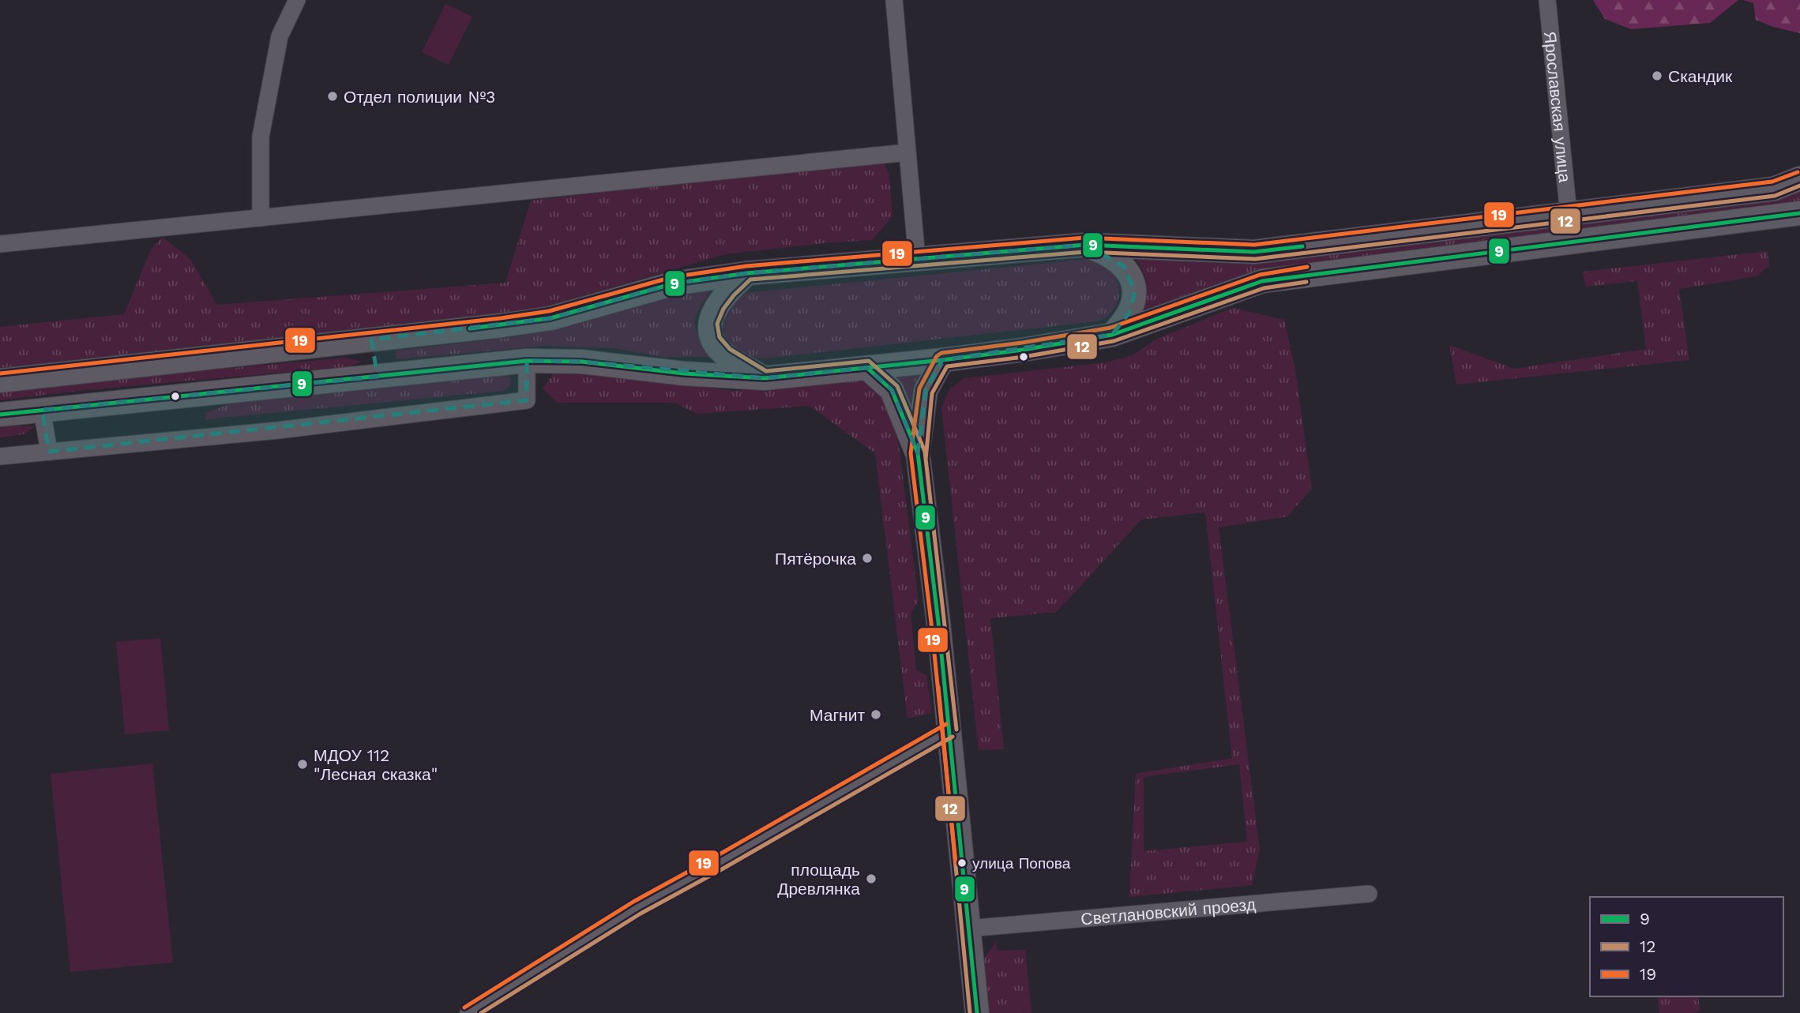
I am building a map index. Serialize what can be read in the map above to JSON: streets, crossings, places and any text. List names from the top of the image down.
{
  "streets": {
    "street": ["Ярославская улица", "Светлановский проезд"]
  },
  "places": [
    "Скандик",
    "Отдел полиции №3",
    "Пятёрочка",
    "Магнит",
    "МДОУ 112 \"Лесная сказка\"",
    "улица Попова",
    "площадь Древлянка"
  ],
  "lines": ["transit line 19", "transit line 12", "transit line 9"],
  "legend": ["9", "12", "19"]
}
